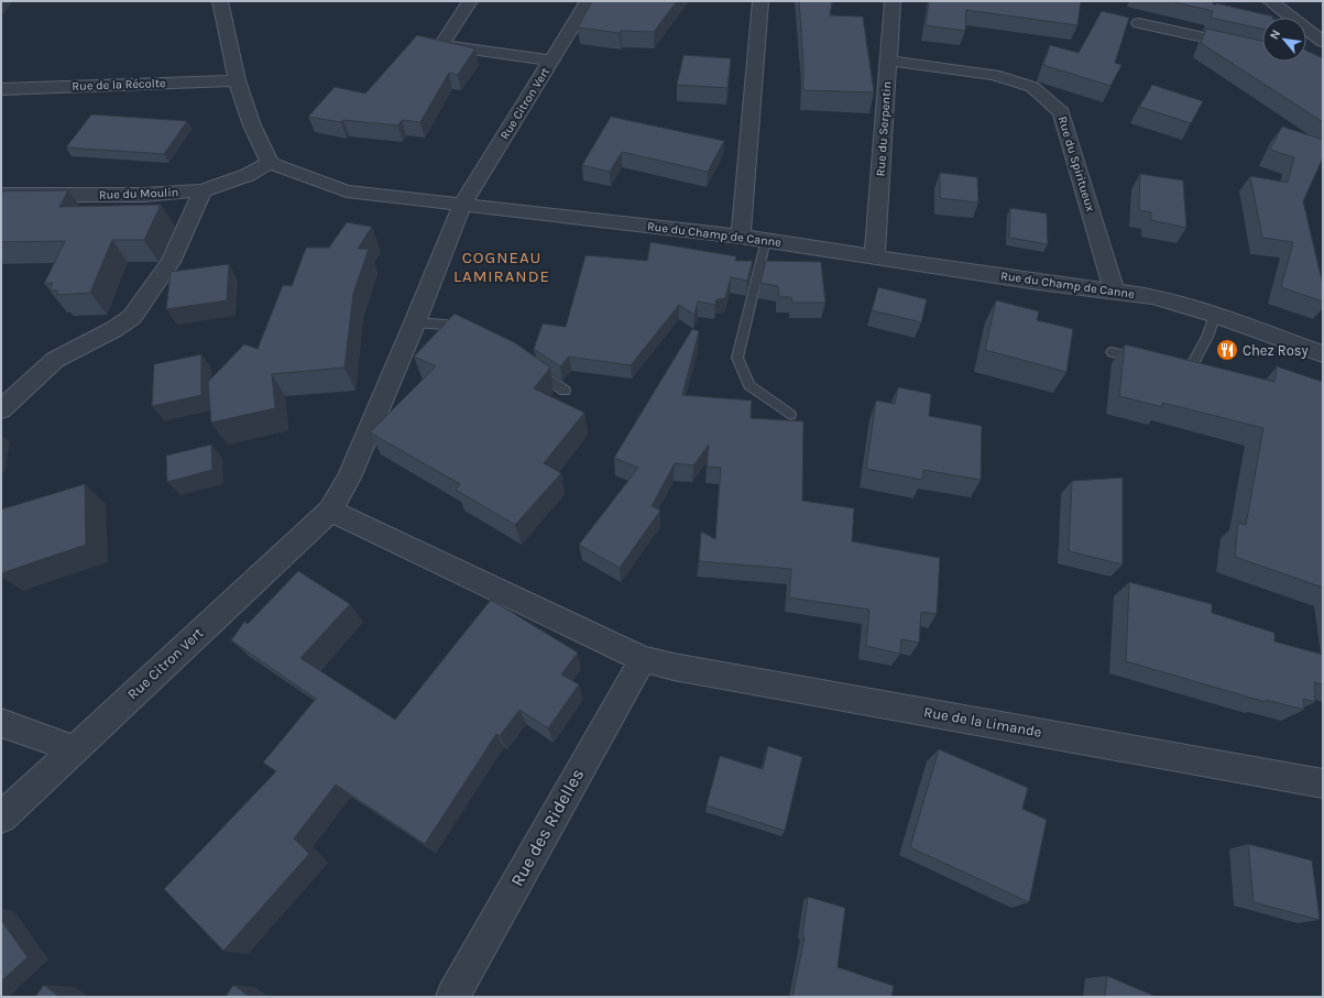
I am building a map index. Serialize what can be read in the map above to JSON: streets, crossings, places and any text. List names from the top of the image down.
{
  "streets": {
    "street": [
      "Rue de la Récolte",
      "Rue Citron Vert",
      "Rue du Serpentin",
      "Rue du Spiritueux",
      "Rue du Moulin",
      "Rue du Champ de Canne",
      "Rue de la Limande",
      "Rue des Ridelles"
    ]
  },
  "crossings": [
    ["Rue Citron Vert", "Rue du Champ de Canne"],
    ["Rue Citron Vert", "Rue de la Limande"],
    ["Rue du Serpentin", "Rue du Spiritueux"],
    ["Rue du Serpentin", "Rue du Champ de Canne"],
    ["Rue du Spiritueux", "Rue du Champ de Canne"],
    ["Rue du Moulin", "Rue du Champ de Canne"],
    ["Rue de la Limande", "Rue des Ridelles"]
  ],
  "districts": ["COGNEAU LAMIRANDE"],
  "places": {
    "restaurant": ["Chez Rosy"]
  },
  "north": "top left"
}
